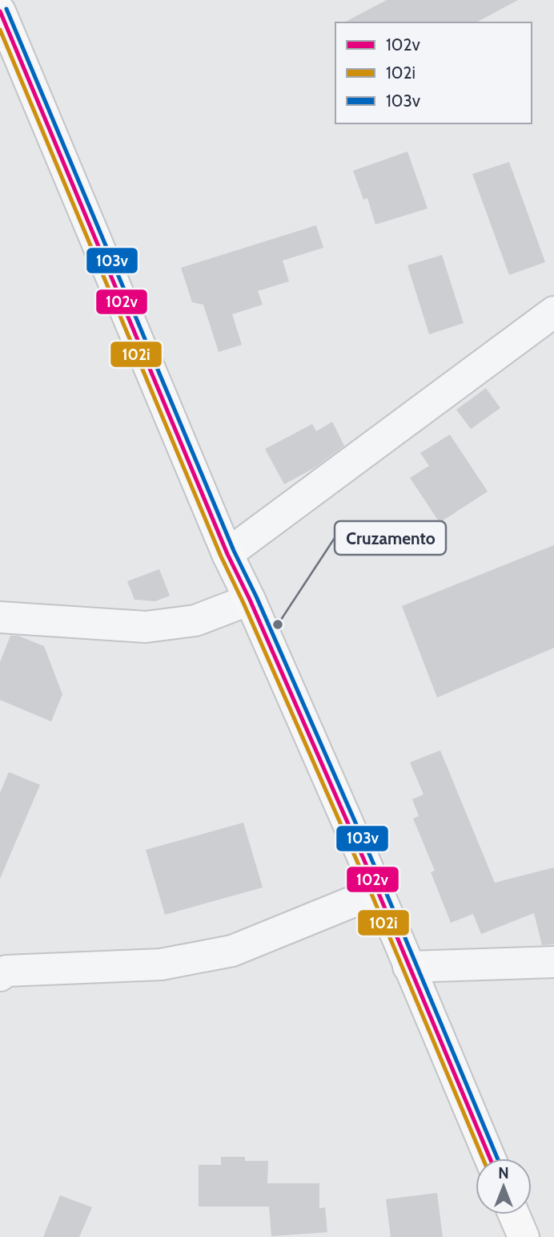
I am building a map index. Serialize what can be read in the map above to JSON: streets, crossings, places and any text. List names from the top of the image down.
{
  "places": ["Cruzamento"],
  "lines": ["transit line 103v", "transit line 102v", "transit line 102i"],
  "legend": ["102v", "102i", "103v"],
  "north": "top"
}
